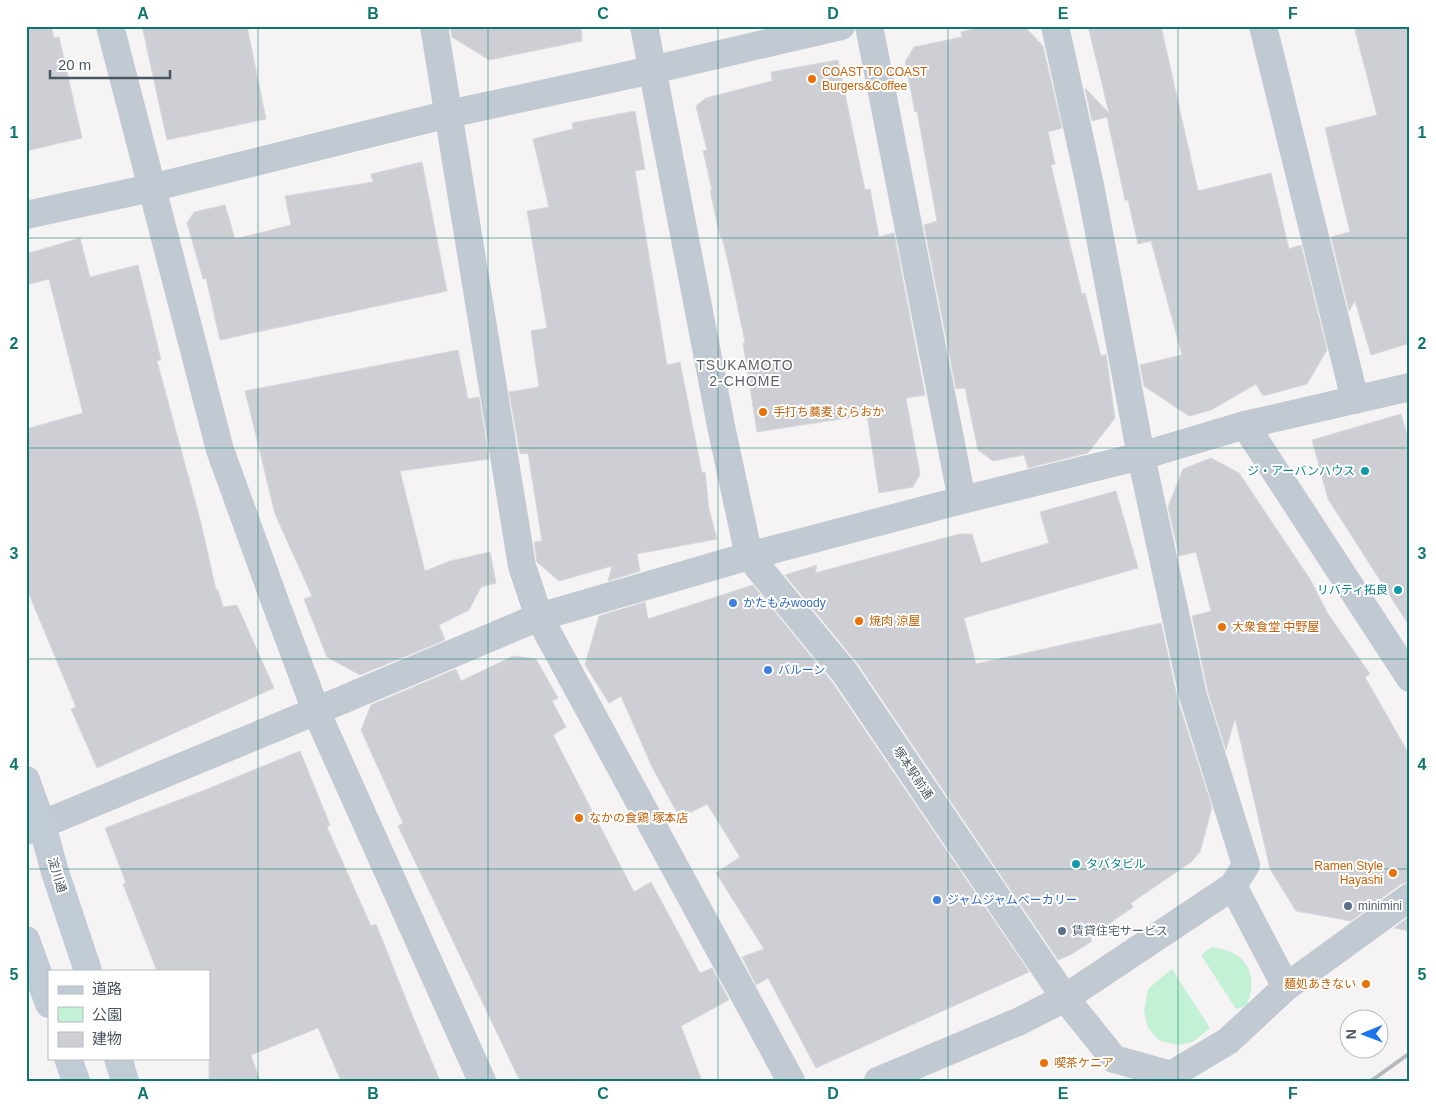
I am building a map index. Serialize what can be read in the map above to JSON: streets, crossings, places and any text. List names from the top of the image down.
{
  "streets": {
    "street": ["塚本駅前通", "淀川通"]
  },
  "districts": ["TSUKAMOTO 2-CHOME"],
  "places": [
    "COAST TO COAST Burgers&Coffee",
    "手打ち蕎麦 むらおか",
    "ジ・アーバンハウス",
    "リバティ拓良",
    "かたもみwoody",
    "焼肉 涼屋",
    "大衆食堂 中野屋",
    "バルーン",
    "なかの食鶏 塚本店",
    "タバタビル",
    "Ramen Style Hayashi",
    "ジャムジャムベーカリー",
    "minimini",
    "賃貸住宅サービス",
    "麺処あきない",
    "喫茶ケニア"
  ],
  "legend": ["道路", "公園", "建物"],
  "scale_bar": "20 m",
  "north": "left",
  "grid": {
    "columns": [
      "A",
      "B",
      "C",
      "D",
      "E",
      "F"
    ],
    "rows": [
      "1",
      "2",
      "3",
      "4",
      "5"
    ]
  }
}
